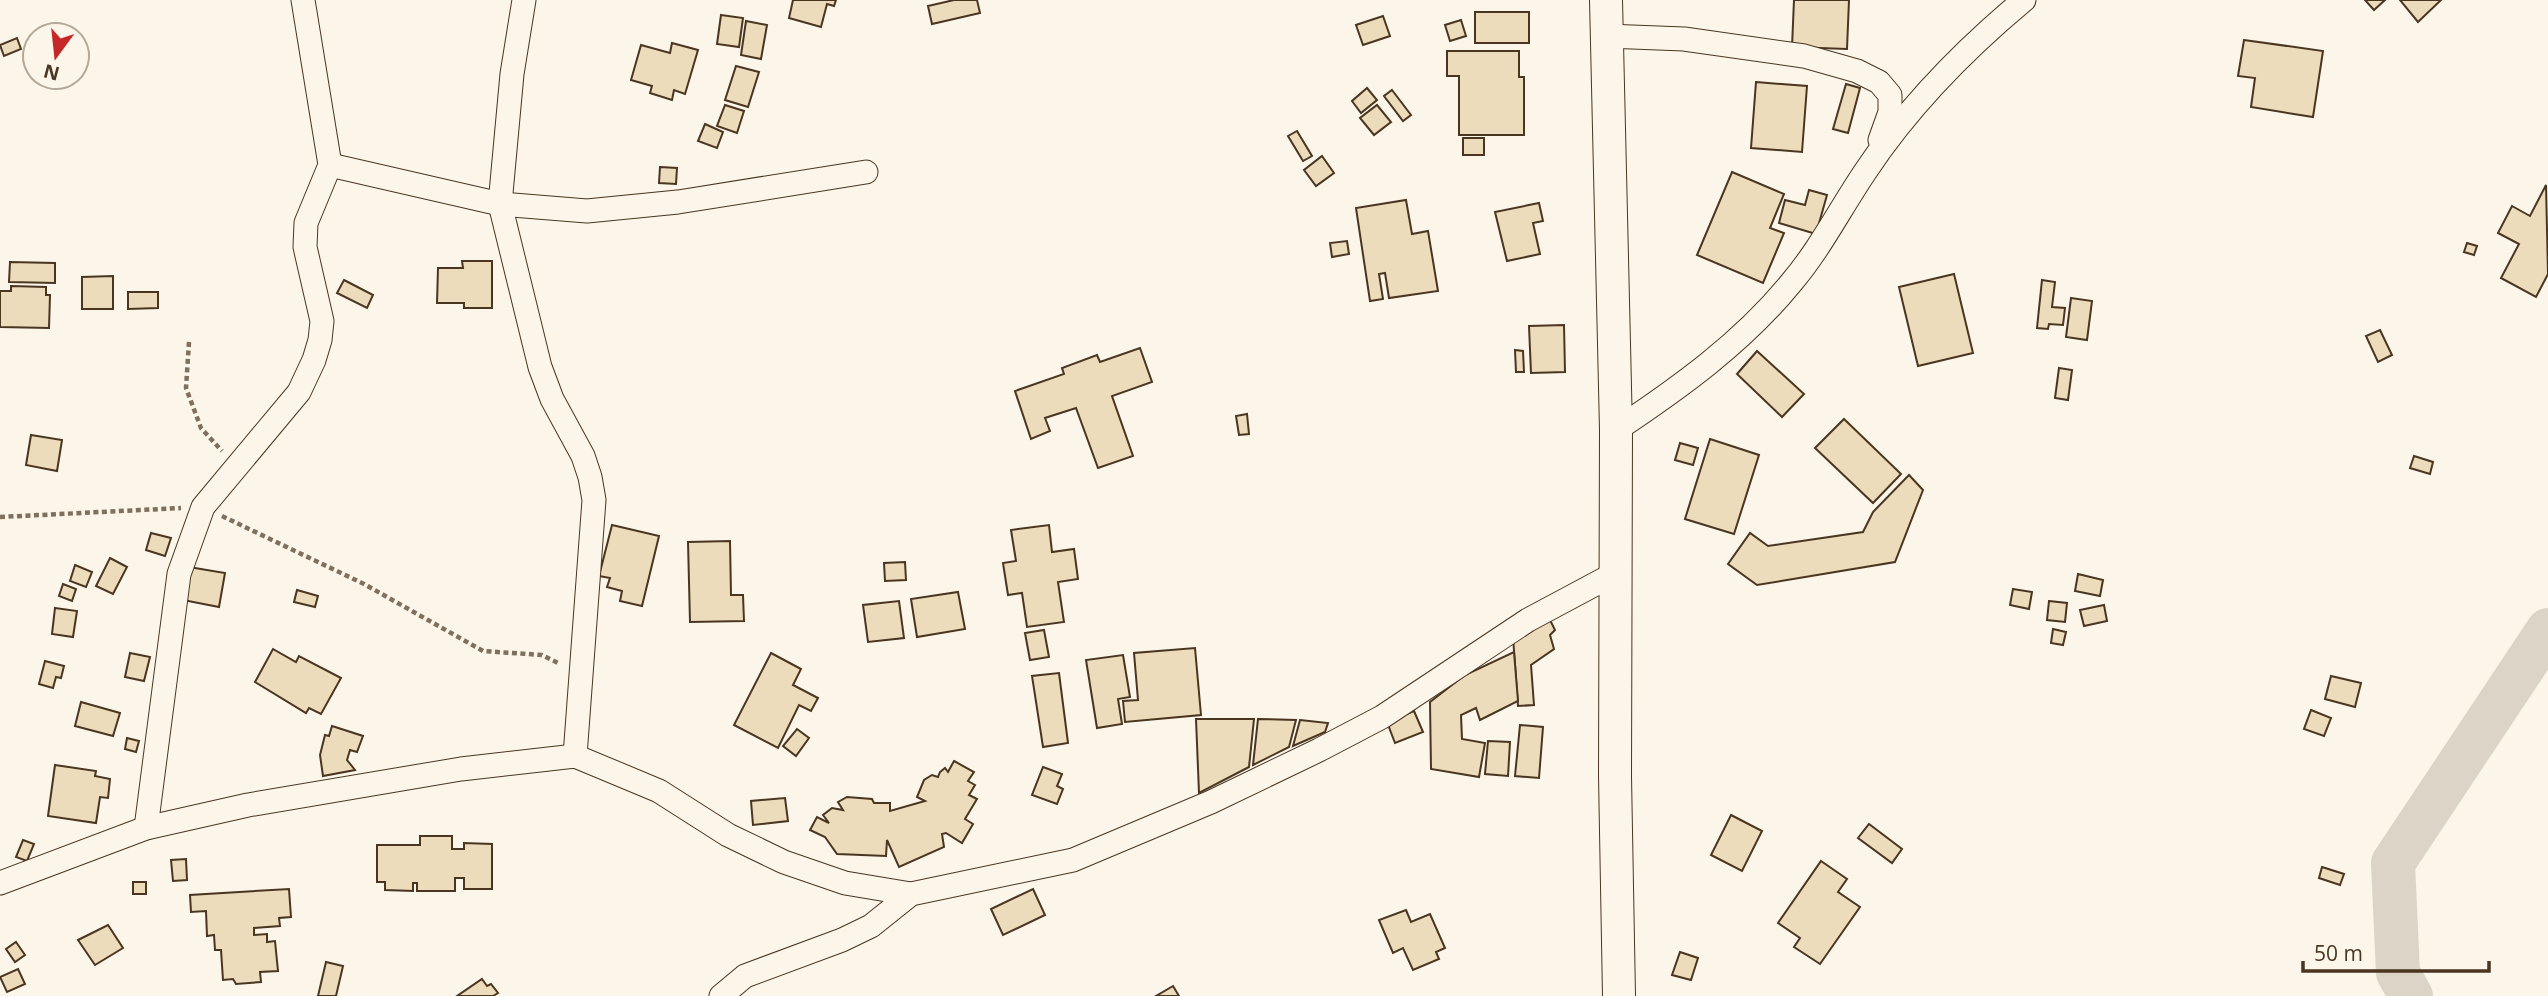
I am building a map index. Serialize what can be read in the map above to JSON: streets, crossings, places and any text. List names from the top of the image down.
{
  "scale_bar": "50 m",
  "north": "bottom"
}
